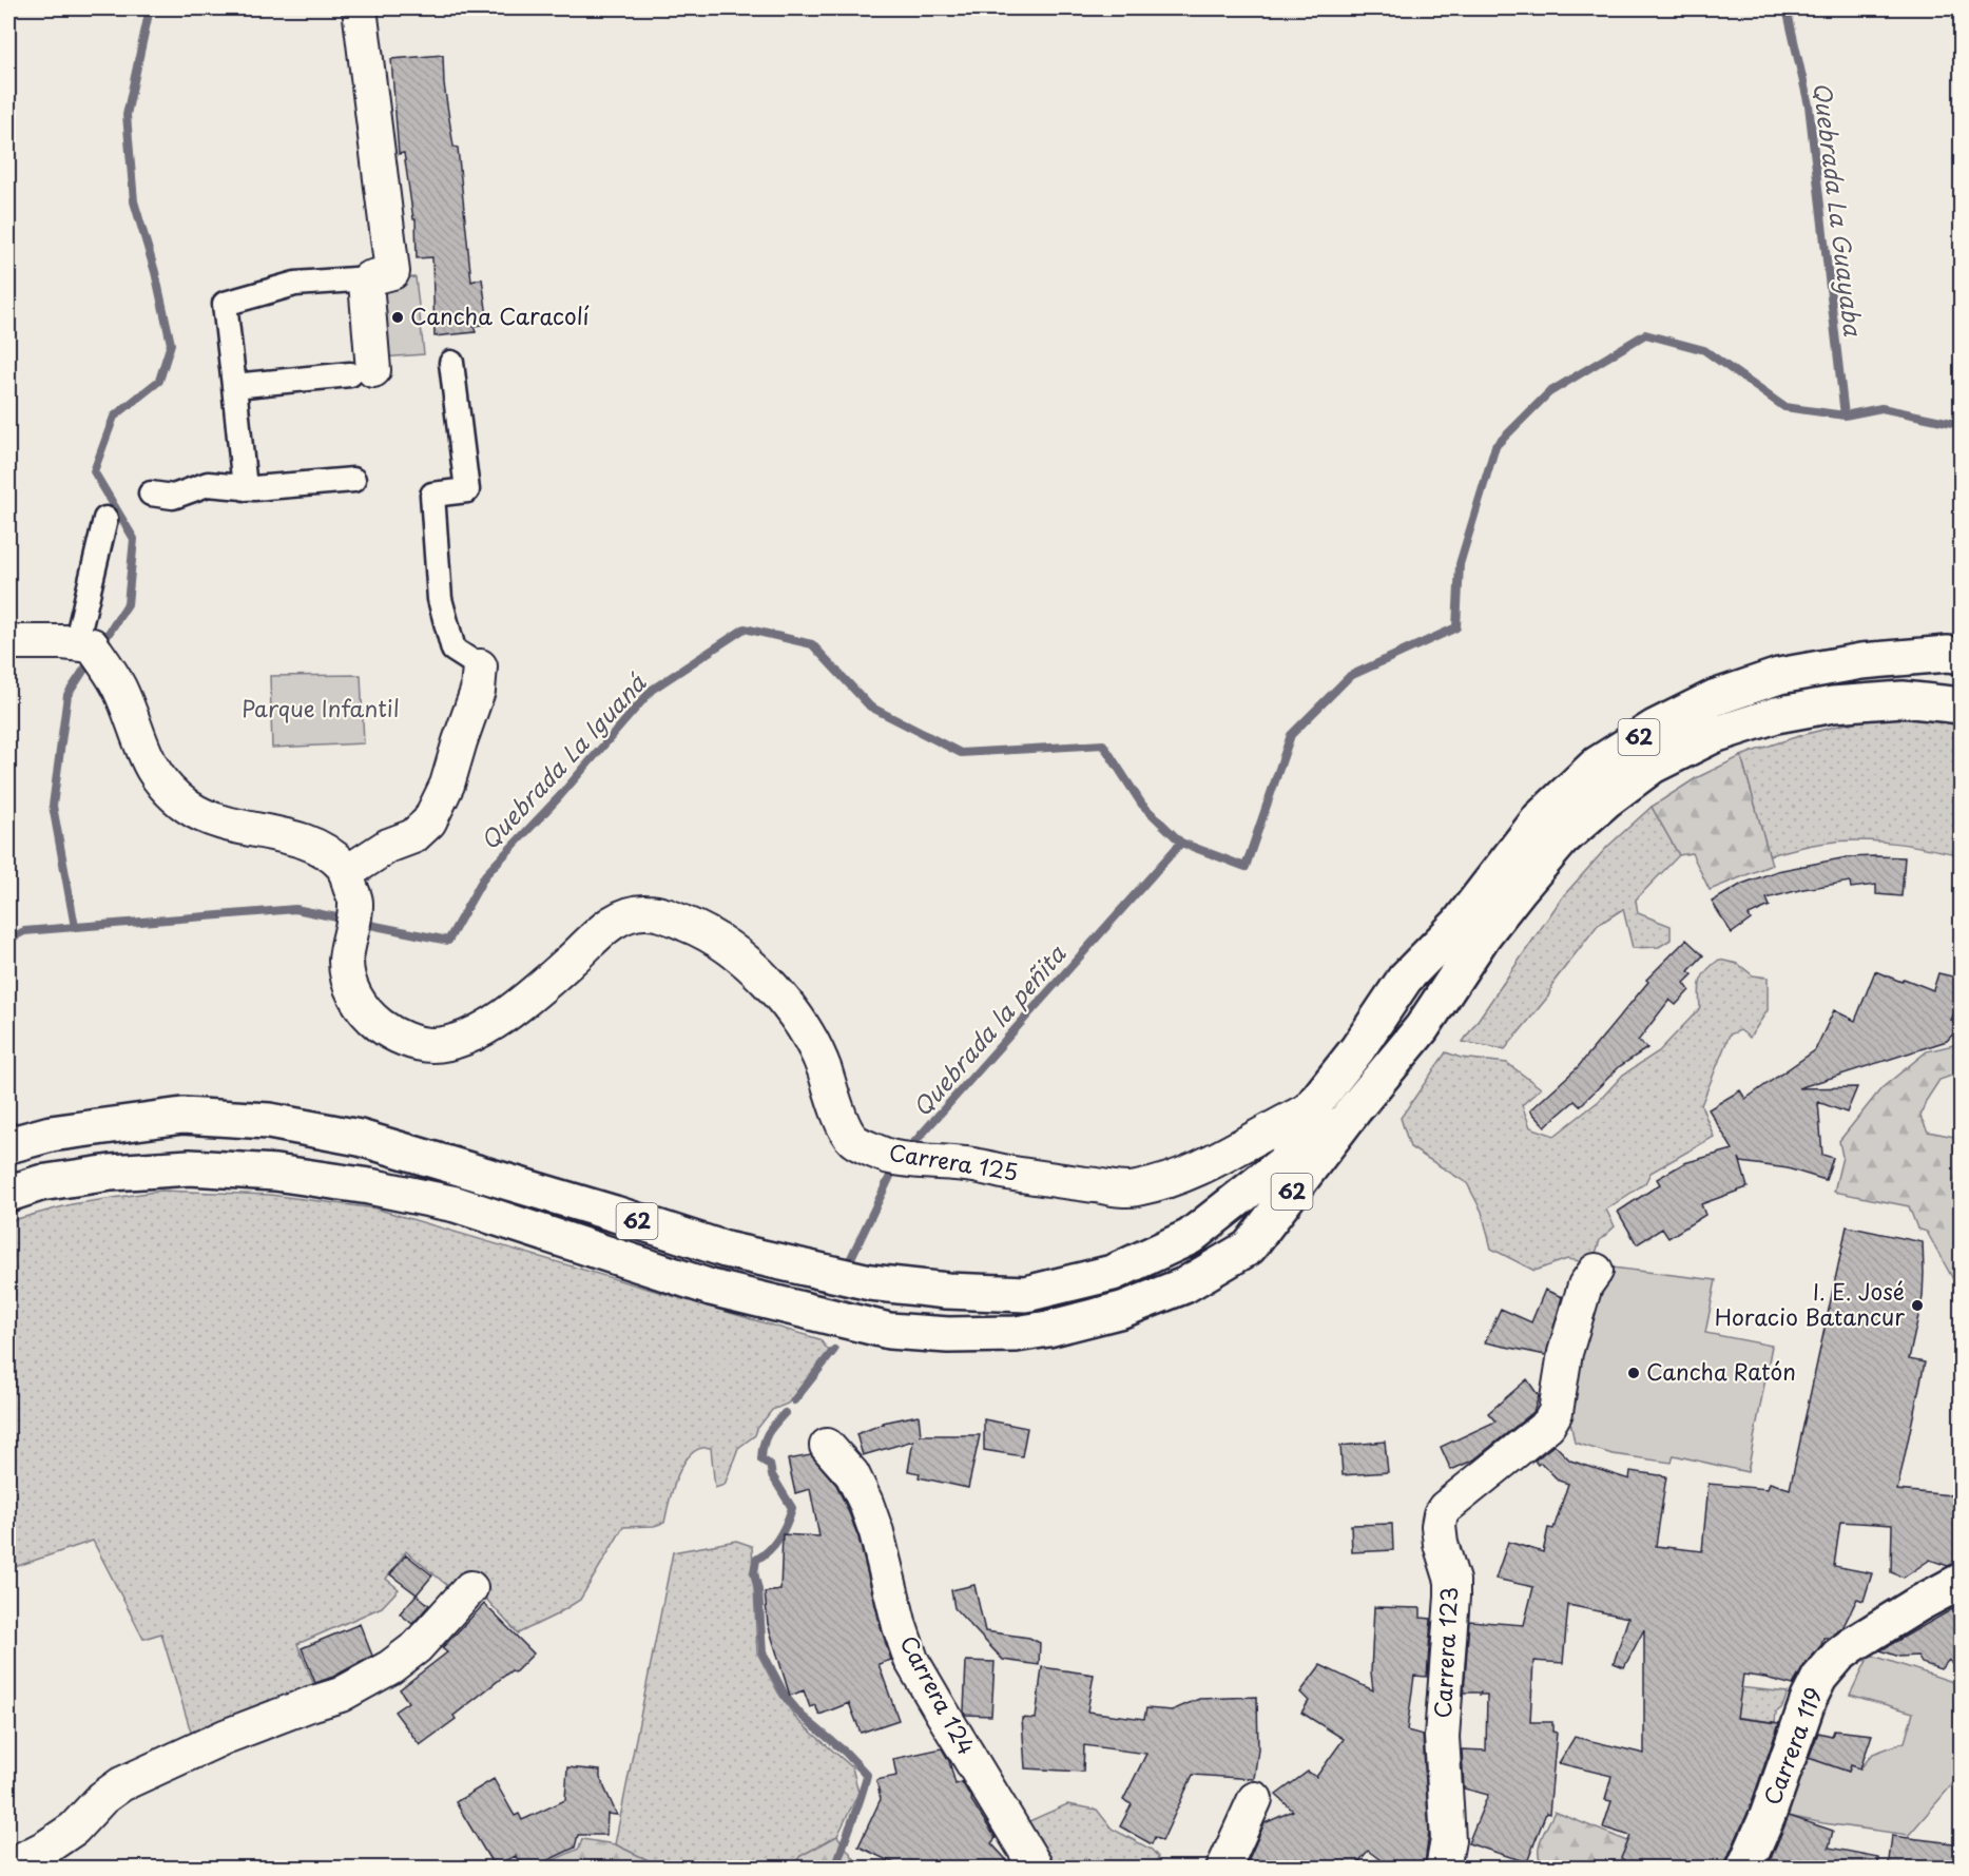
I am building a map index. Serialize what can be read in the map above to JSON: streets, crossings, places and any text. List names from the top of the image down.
{
  "streets": {
    "main road": ["62", "Carrera 119"],
    "street": ["Carrera 125", "Carrera 123", "Carrera 124"]
  },
  "crossings": [
    ["62", "Carrera 125"]
  ],
  "water": ["Quebrada La Guayaba", "Quebrada La Iguaná", "Quebrada la peñita"],
  "parks": ["Parque Infantil"],
  "places": ["Cancha Caracolí", "I. E. José Horacio Batancur", "Cancha Ratón"]
}
